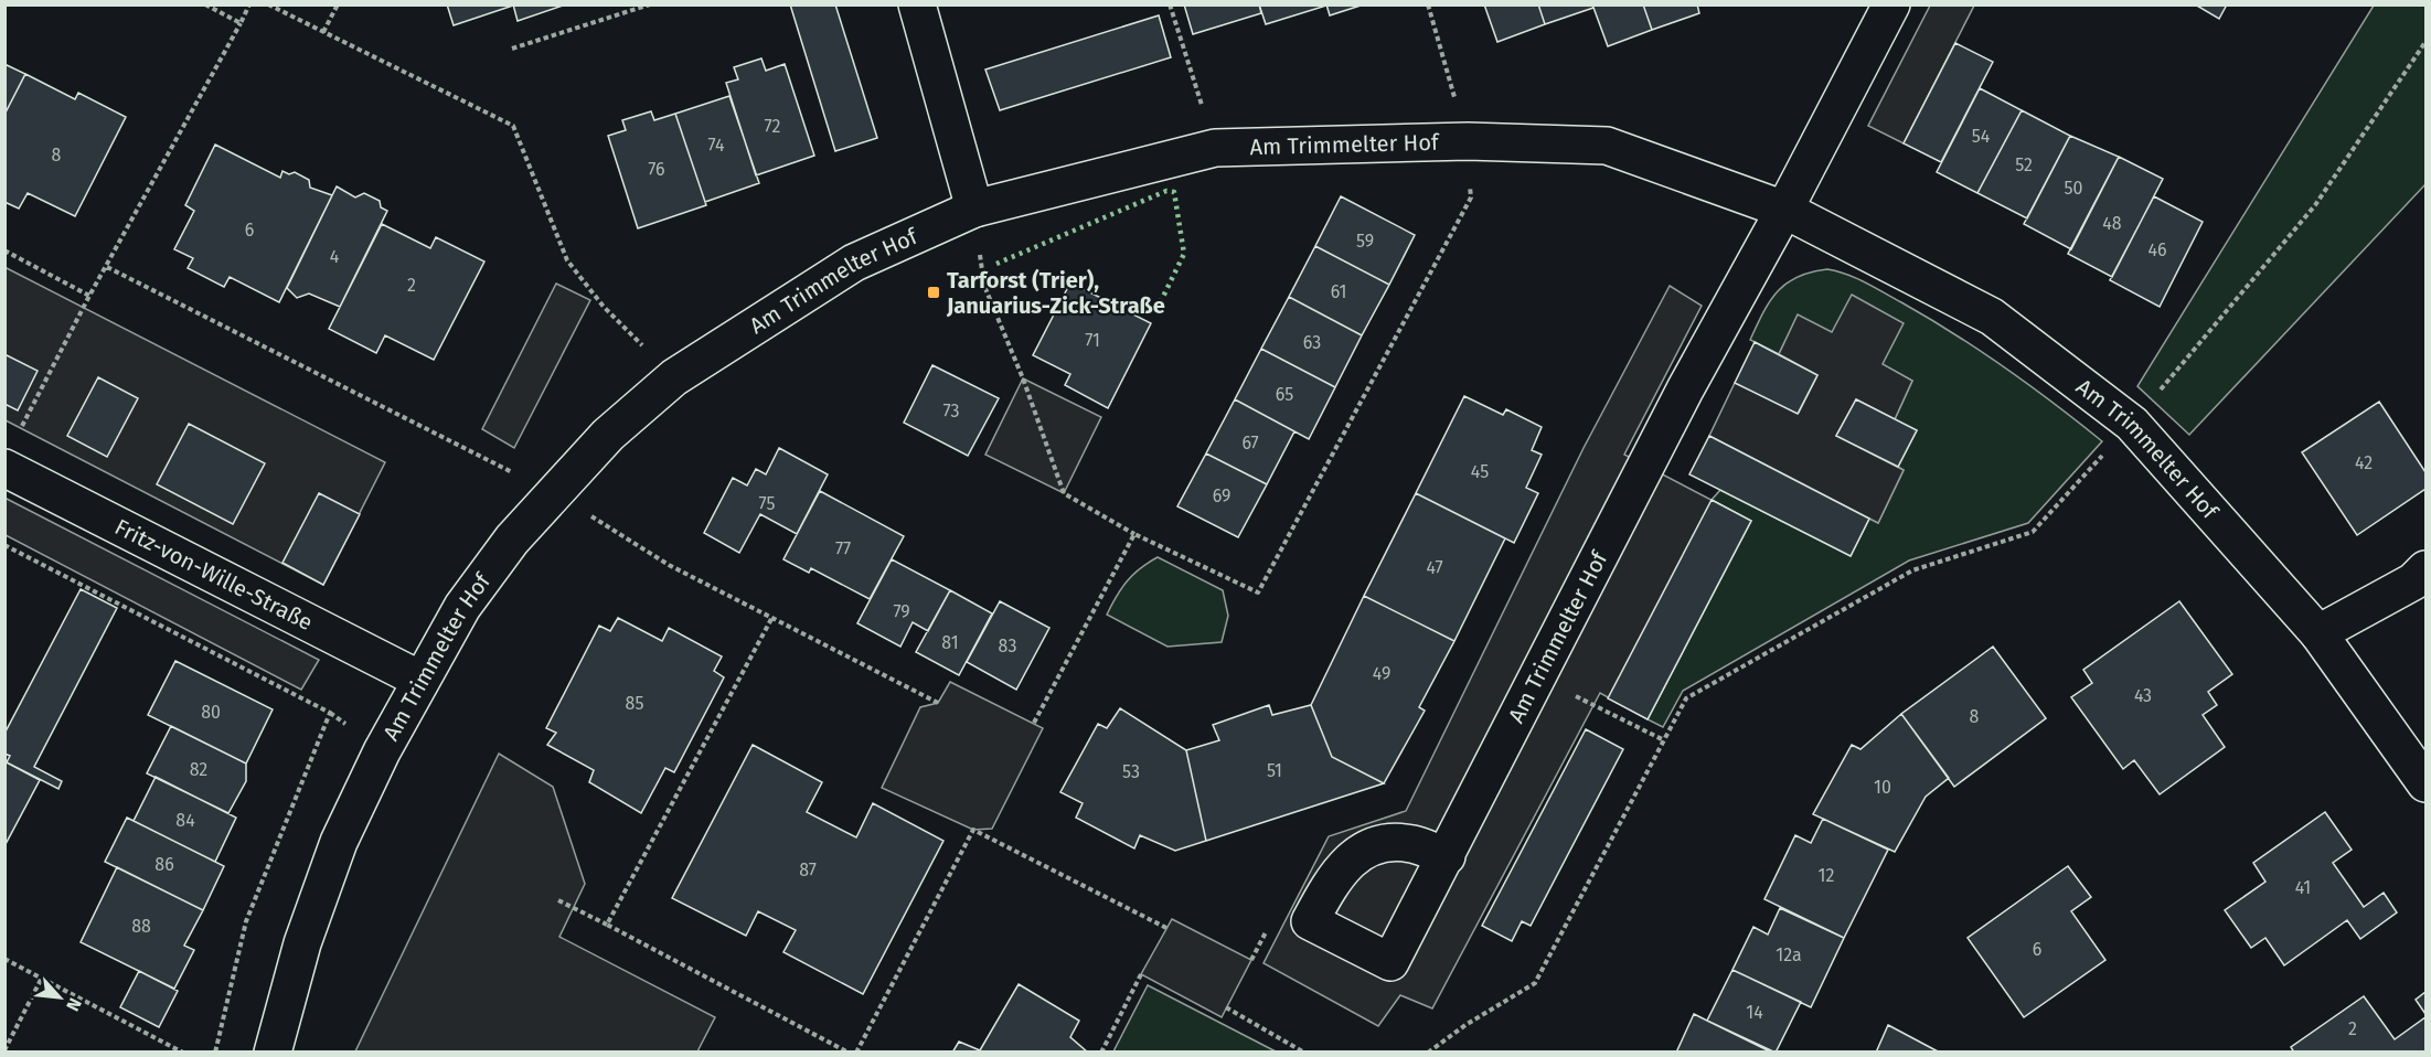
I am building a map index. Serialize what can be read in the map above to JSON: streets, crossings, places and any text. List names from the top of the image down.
{
  "streets": {
    "street": ["Am Trimmelter Hof", "Fritz-von-Wille-Straße"]
  },
  "crossings": [
    ["Am Trimmelter Hof", "Fritz-von-Wille-Straße"]
  ],
  "places": {
    "transit": ["Tarforst (Trier), Januarius-Zick-Straße"]
  },
  "house_numbers": [
    "72",
    "54",
    "74",
    "8",
    "52",
    "76",
    "50",
    "48",
    "6",
    "59",
    "46",
    "4",
    "2",
    "61",
    "71",
    "63",
    "65",
    "73",
    "67",
    "42",
    "45",
    "69",
    "75",
    "77",
    "47",
    "79",
    "81",
    "83",
    "49",
    "43",
    "85",
    "80",
    "8",
    "82",
    "51",
    "53",
    "10",
    "84",
    "86",
    "87",
    "12",
    "41",
    "88",
    "6",
    "12a",
    "14",
    "2"
  ],
  "north": "bottom right"
}
